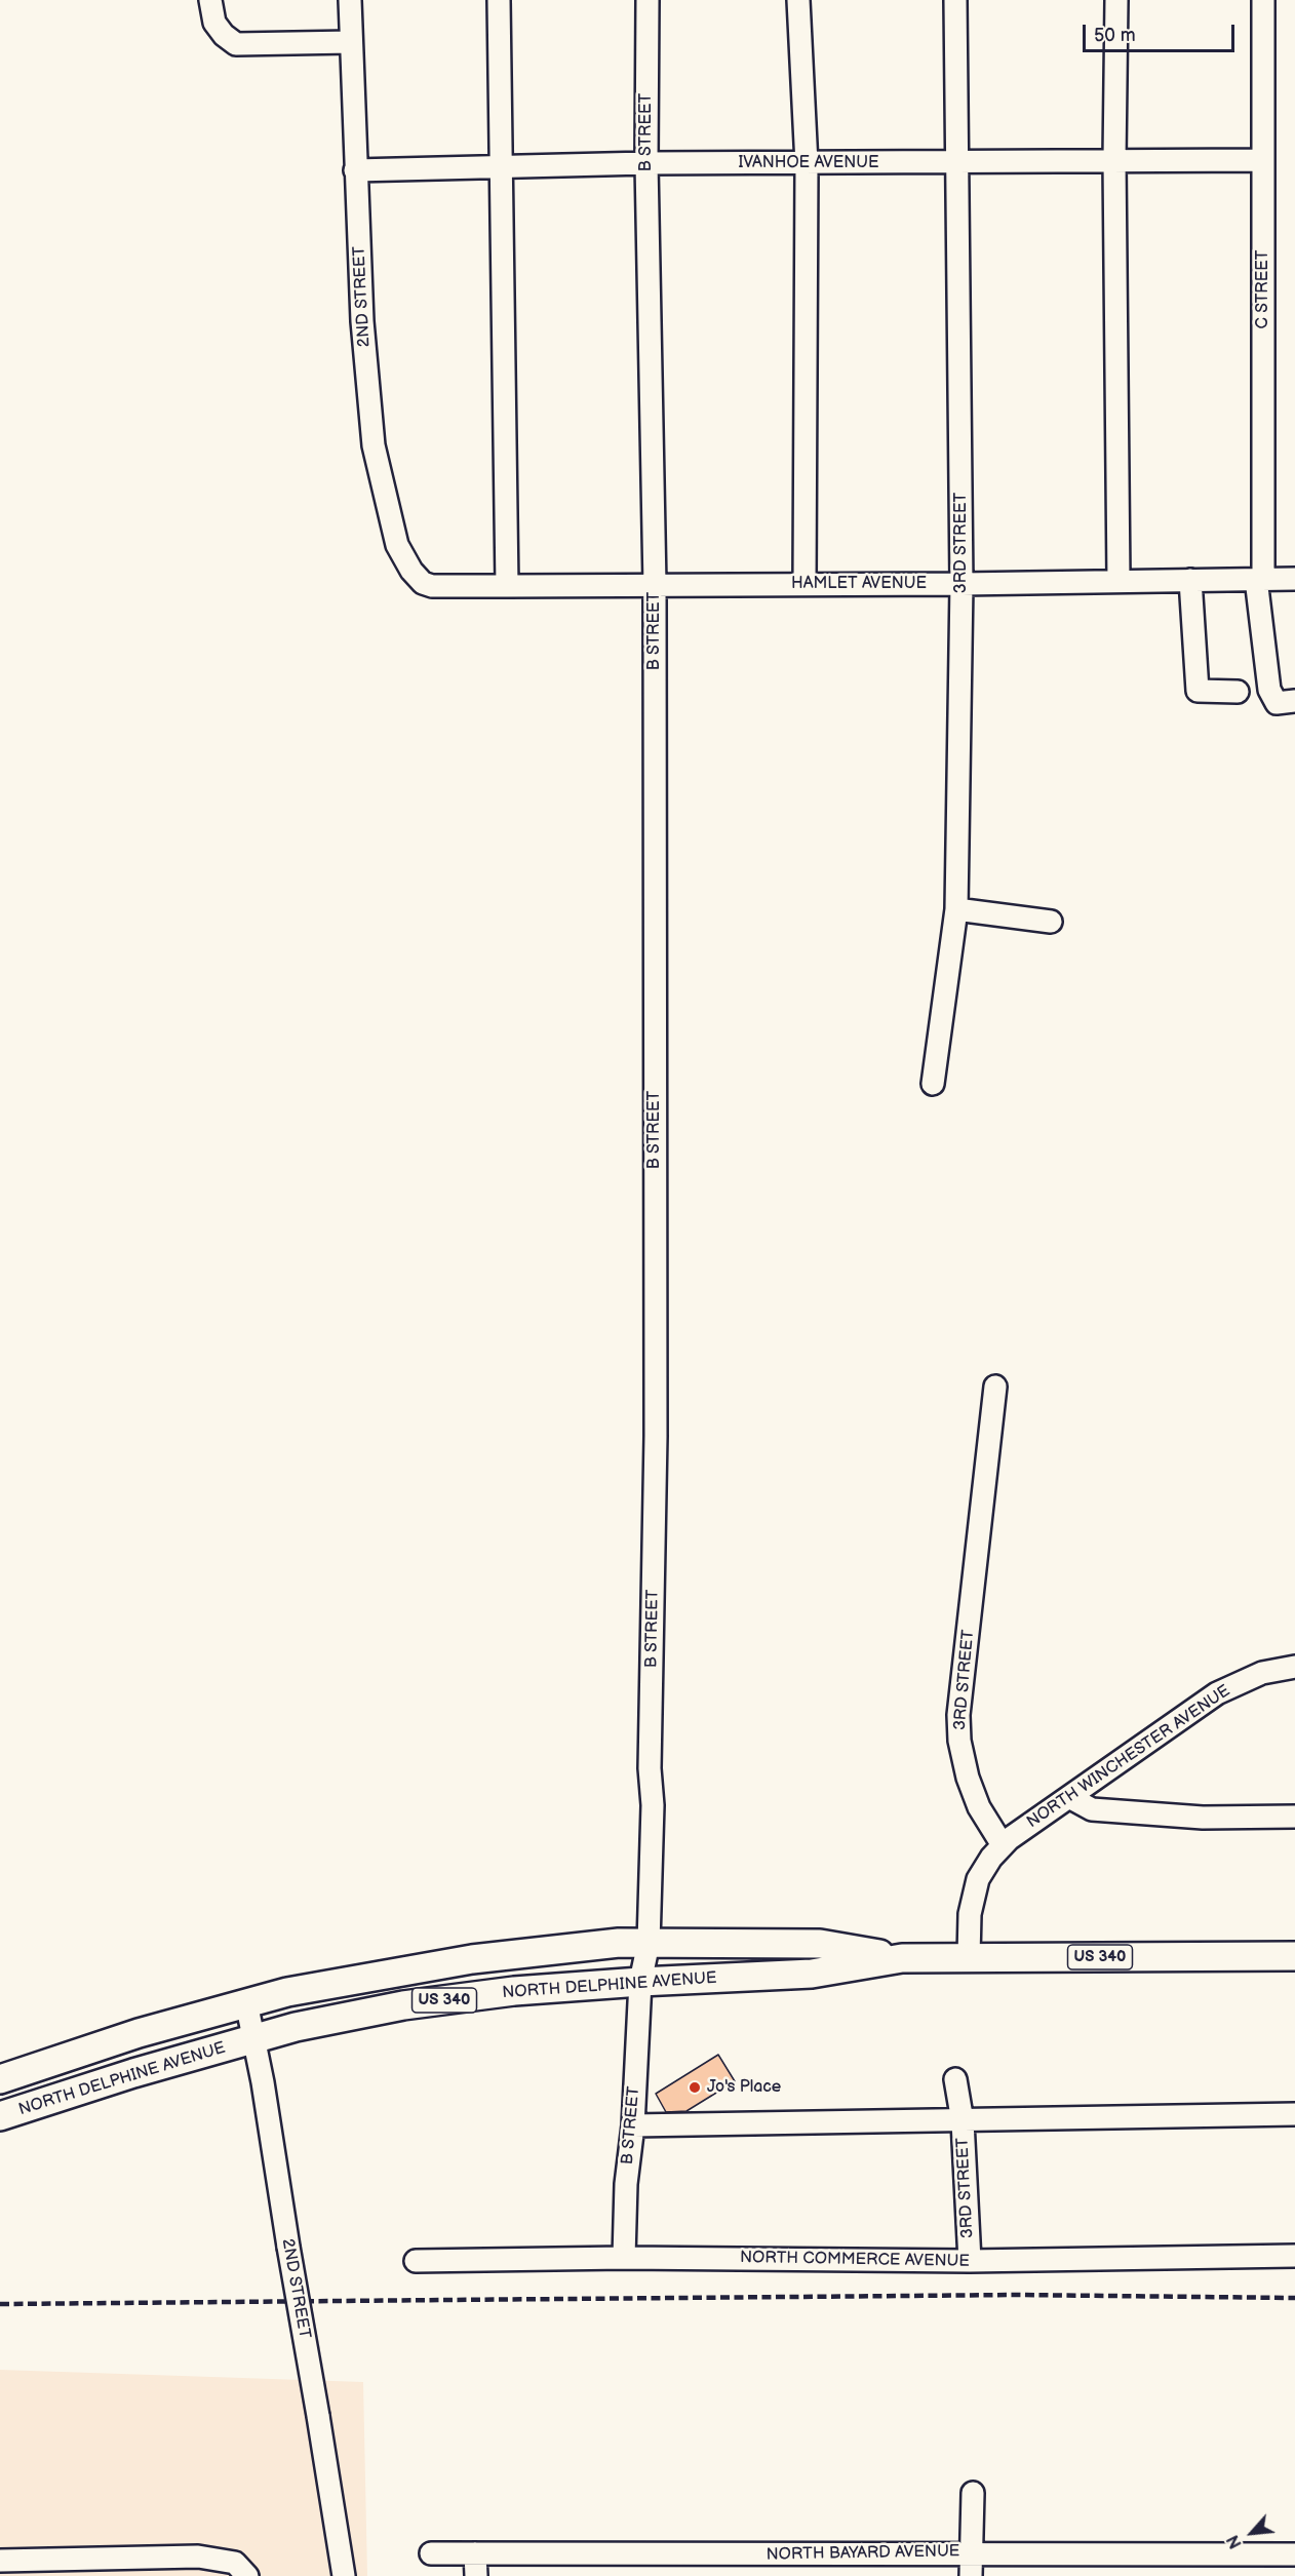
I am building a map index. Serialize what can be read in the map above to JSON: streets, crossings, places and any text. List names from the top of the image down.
{
  "streets": {
    "main road": ["US 340", "NORTH DELPHINE AVENUE"],
    "street": [
      "B STREET",
      "IVANHOE AVENUE",
      "C STREET",
      "2ND STREET",
      "3RD STREET",
      "HAMLET AVENUE",
      "NORTH WINCHESTER AVENUE",
      "NORTH COMMERCE AVENUE",
      "NORTH BAYARD AVENUE"
    ]
  },
  "crossings": [
    ["B STREET", "IVANHOE AVENUE"],
    ["B STREET", "HAMLET AVENUE"],
    ["B STREET", "NORTH DELPHINE AVENUE"],
    ["B STREET", "NORTH COMMERCE AVENUE"],
    ["IVANHOE AVENUE", "C STREET"],
    ["IVANHOE AVENUE", "2ND STREET"],
    ["IVANHOE AVENUE", "3RD STREET"],
    ["C STREET", "HAMLET AVENUE"],
    ["2ND STREET", "HAMLET AVENUE"],
    ["2ND STREET", "NORTH DELPHINE AVENUE"],
    ["3RD STREET", "HAMLET AVENUE"],
    ["3RD STREET", "NORTH WINCHESTER AVENUE"],
    ["3RD STREET", "NORTH COMMERCE AVENUE"]
  ],
  "places": ["Jo's Place"],
  "scale_bar": "50 m",
  "north": "bottom left"
}
